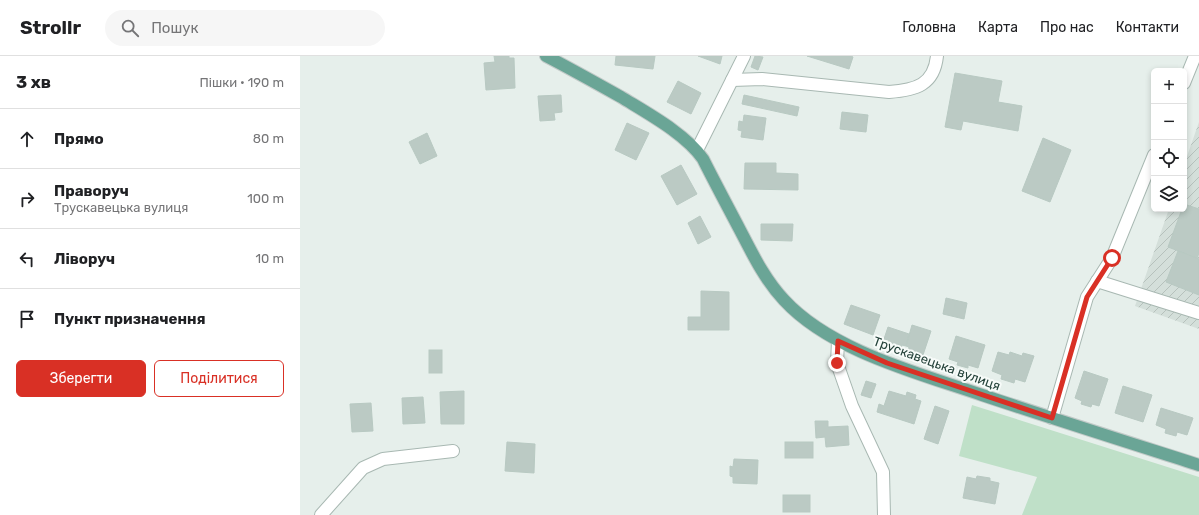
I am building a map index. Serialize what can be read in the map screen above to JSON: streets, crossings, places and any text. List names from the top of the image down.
{
  "streets": {
    "main road": ["Трускавецька вулиця"]
  },
  "page": {
    "header": "Strollr",
    "search": "Пошук",
    "nav": [
      "Головна",
      "Карта",
      "Про нас",
      "Контакти"
    ],
    "heading": ["3 хв", "Пішки · 190 m"],
    "map_buttons": ["+", "−"],
    "list": [
      ["Прямо", "80 m"],
      ["Праворуч", "Трускавецька вулиця", "100 m"],
      ["Ліворуч", "10 m"],
      "Пункт призначення"
    ],
    "buttons": ["Зберегти", "Поділитися"]
  }
}
